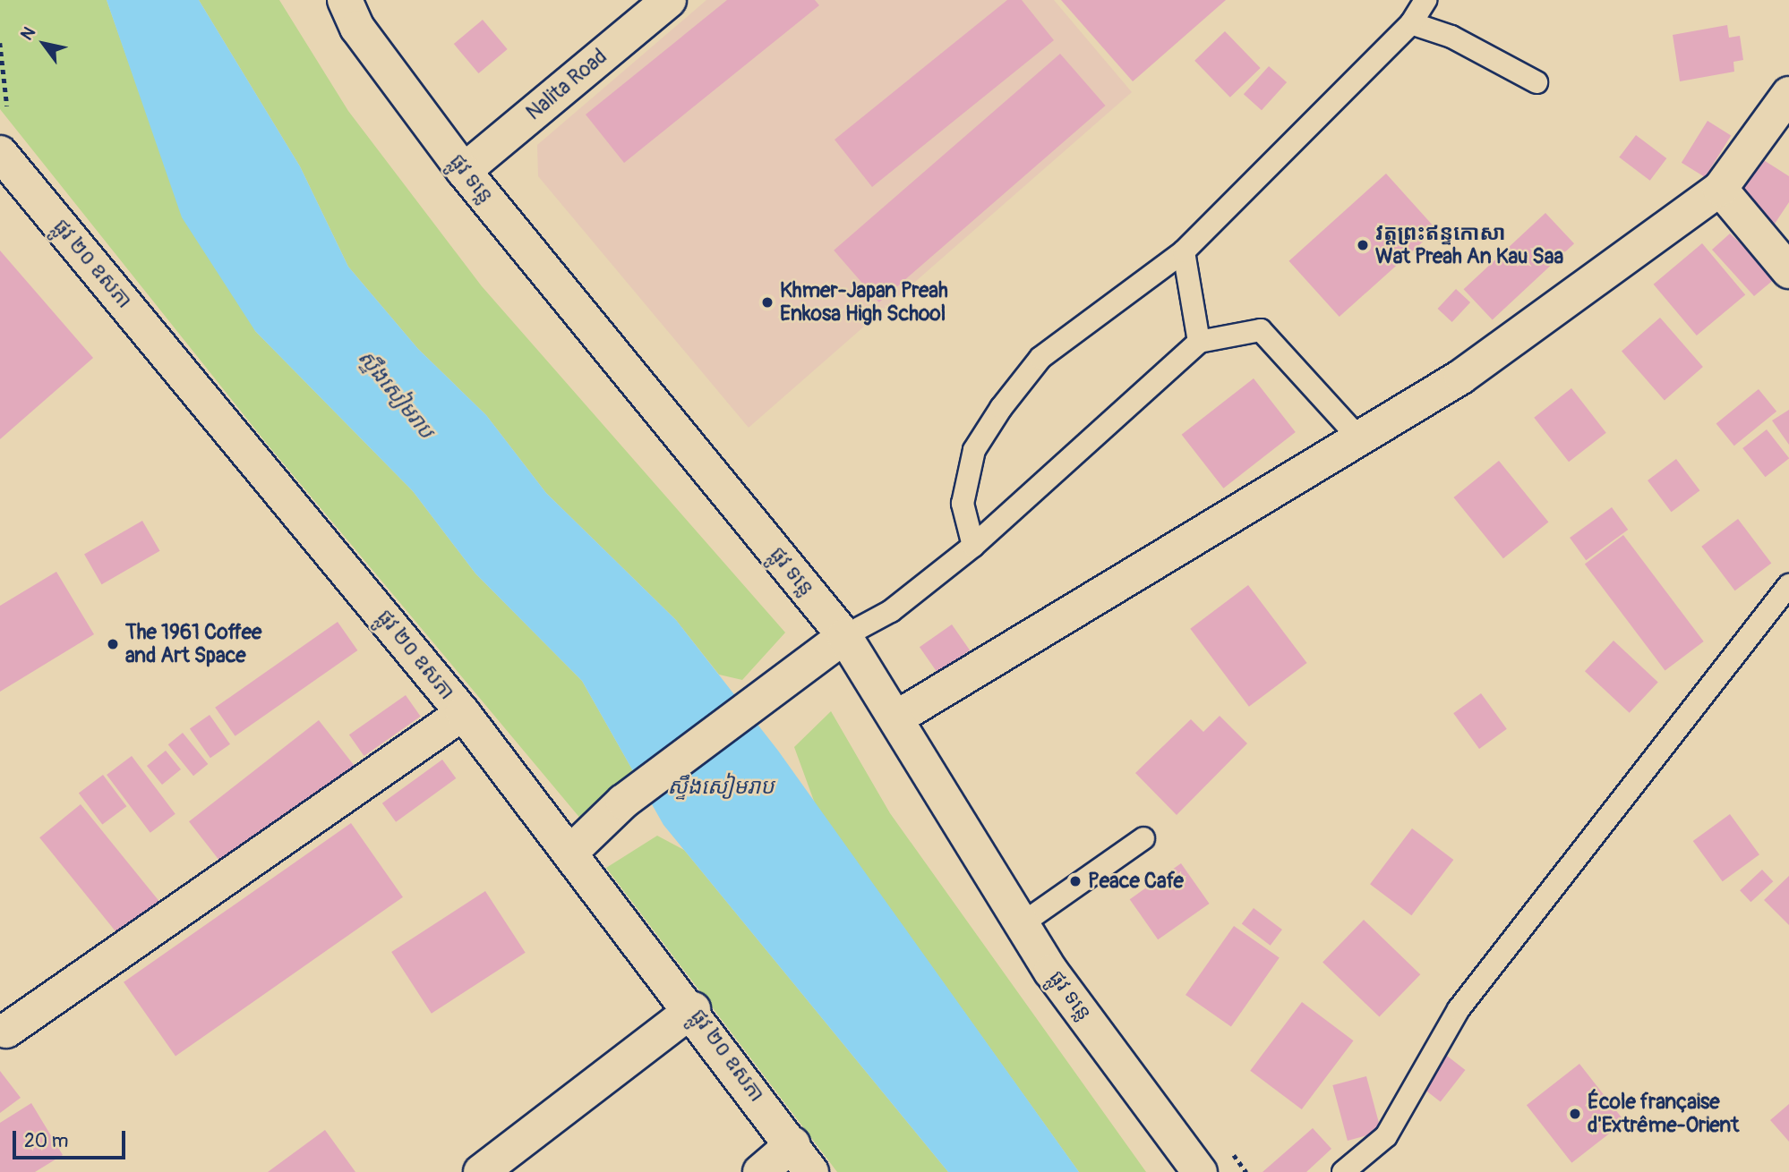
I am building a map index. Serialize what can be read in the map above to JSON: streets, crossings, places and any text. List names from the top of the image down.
{
  "streets": {
    "street": ["Nalita Road", "ផ្លូវ ទន្លេ", "ផ្លូវ ២០ ឧសភា"]
  },
  "crossings": [
    ["Nalita Road", "ផ្លូវ ទន្លេ"]
  ],
  "water": ["ស្ទឹងសៀមរាប"],
  "places": [
    "វត្តព្រះឥន្ទកោសា Wat Preah An Kau Saa",
    "Khmer-Japan Preah Enkosa High School",
    "The 1961 Coffee and Art Space",
    "Peace Cafe",
    "École française d'Extrême-Orient"
  ],
  "scale_bar": "20 m",
  "north": "top left"
}
